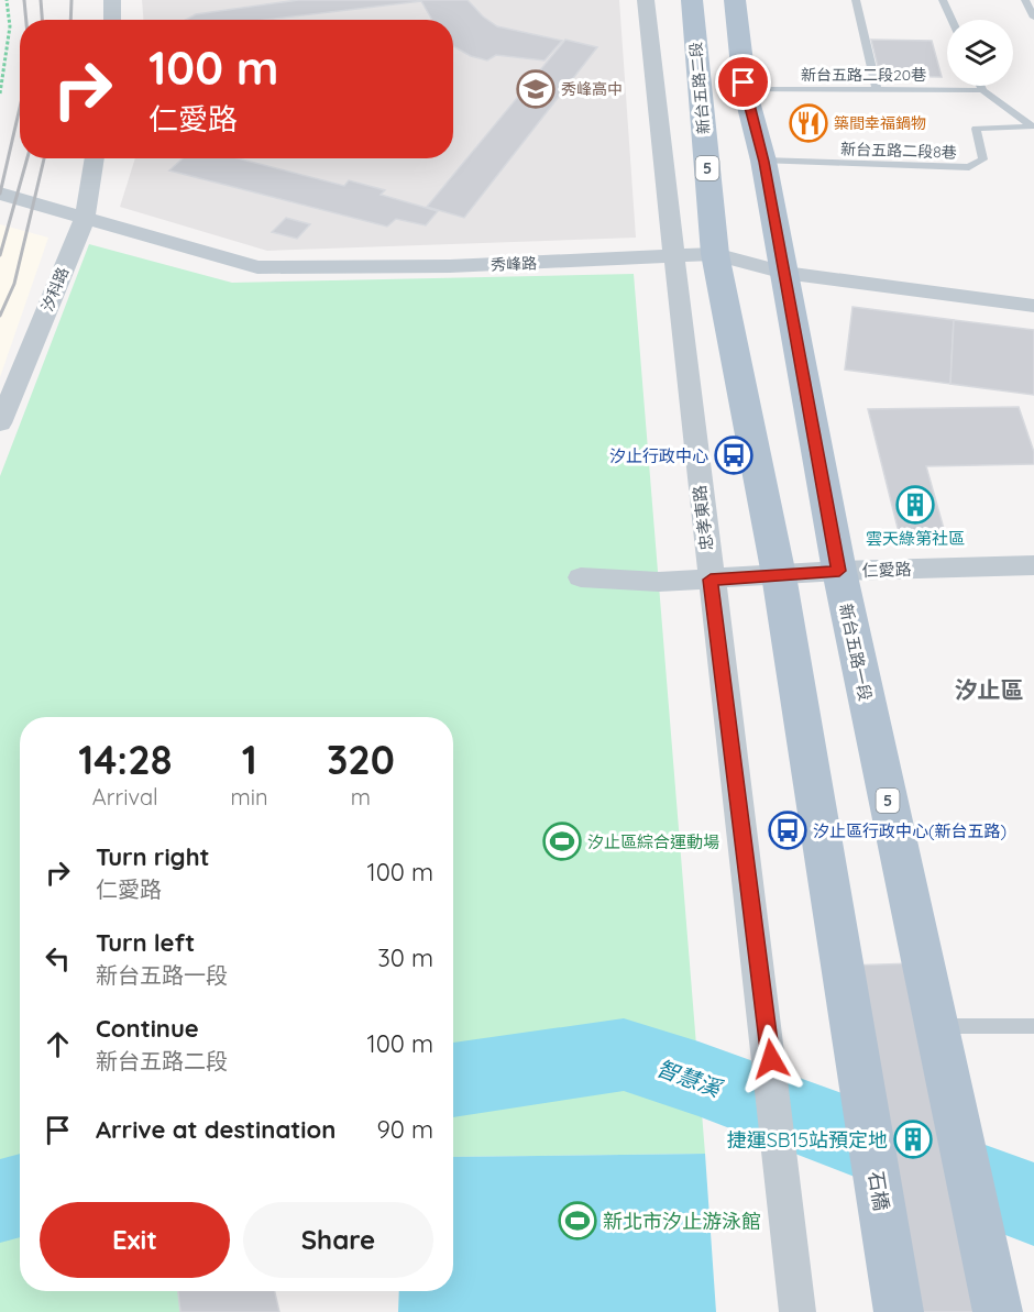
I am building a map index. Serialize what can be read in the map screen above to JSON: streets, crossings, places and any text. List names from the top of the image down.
{
  "streets": {
    "main road": [
      "新台五路二段",
      "5",
      "新台五路一段",
      "石橋"
    ],
    "street": [
      "秀峰路",
      "汐科路",
      "忠孝東路",
      "仁愛路"
    ],
    "lane": ["新台五路二段20巷", "新台五路二段8巷"]
  },
  "crossings": [
    ["新台五路二段20巷", "5"],
    ["新台五路二段", "5"],
    ["新台五路二段", "秀峰路"],
    ["新台五路二段8巷", "5"],
    ["5", "秀峰路"],
    ["5", "仁愛路"],
    ["5", "新台五路一段"],
    ["5", "石橋"],
    ["秀峰路", "汐科路"],
    ["秀峰路", "忠孝東路"],
    ["秀峰路", "新台五路一段"],
    ["忠孝東路", "仁愛路"],
    ["仁愛路", "新台五路一段"],
    ["仁愛路", "石橋"]
  ],
  "districts": ["汐止區"],
  "water": ["智慧溪"],
  "places": {
    "school or university": ["秀峰高中"],
    "restaurant": ["築間幸福鍋物"],
    "bus stop": ["汐止行政中心", "汐止區行政中心(新台五路)"],
    "building": ["雲天綠第社區", "捷運SB15站預定地"],
    "sports": ["汐止區綜合運動場", "新北市汐止游泳館"]
  },
  "page": {
    "turn": ["100 m", "仁愛路"],
    "eta": [
      "14:28",
      "Arrival",
      "1",
      "min",
      "320",
      "m"
    ],
    "list": [
      {
        "name": "Turn right",
        "note": "仁愛路",
        "value": "100 m"
      },
      {
        "name": "Turn left",
        "note": "新台五路一段",
        "value": "30 m"
      },
      {
        "name": "Continue",
        "note": "新台五路二段",
        "value": "100 m"
      },
      {
        "name": "Arrive at destination",
        "value": "90 m"
      }
    ],
    "buttons": ["Exit", "Share"]
  }
}
